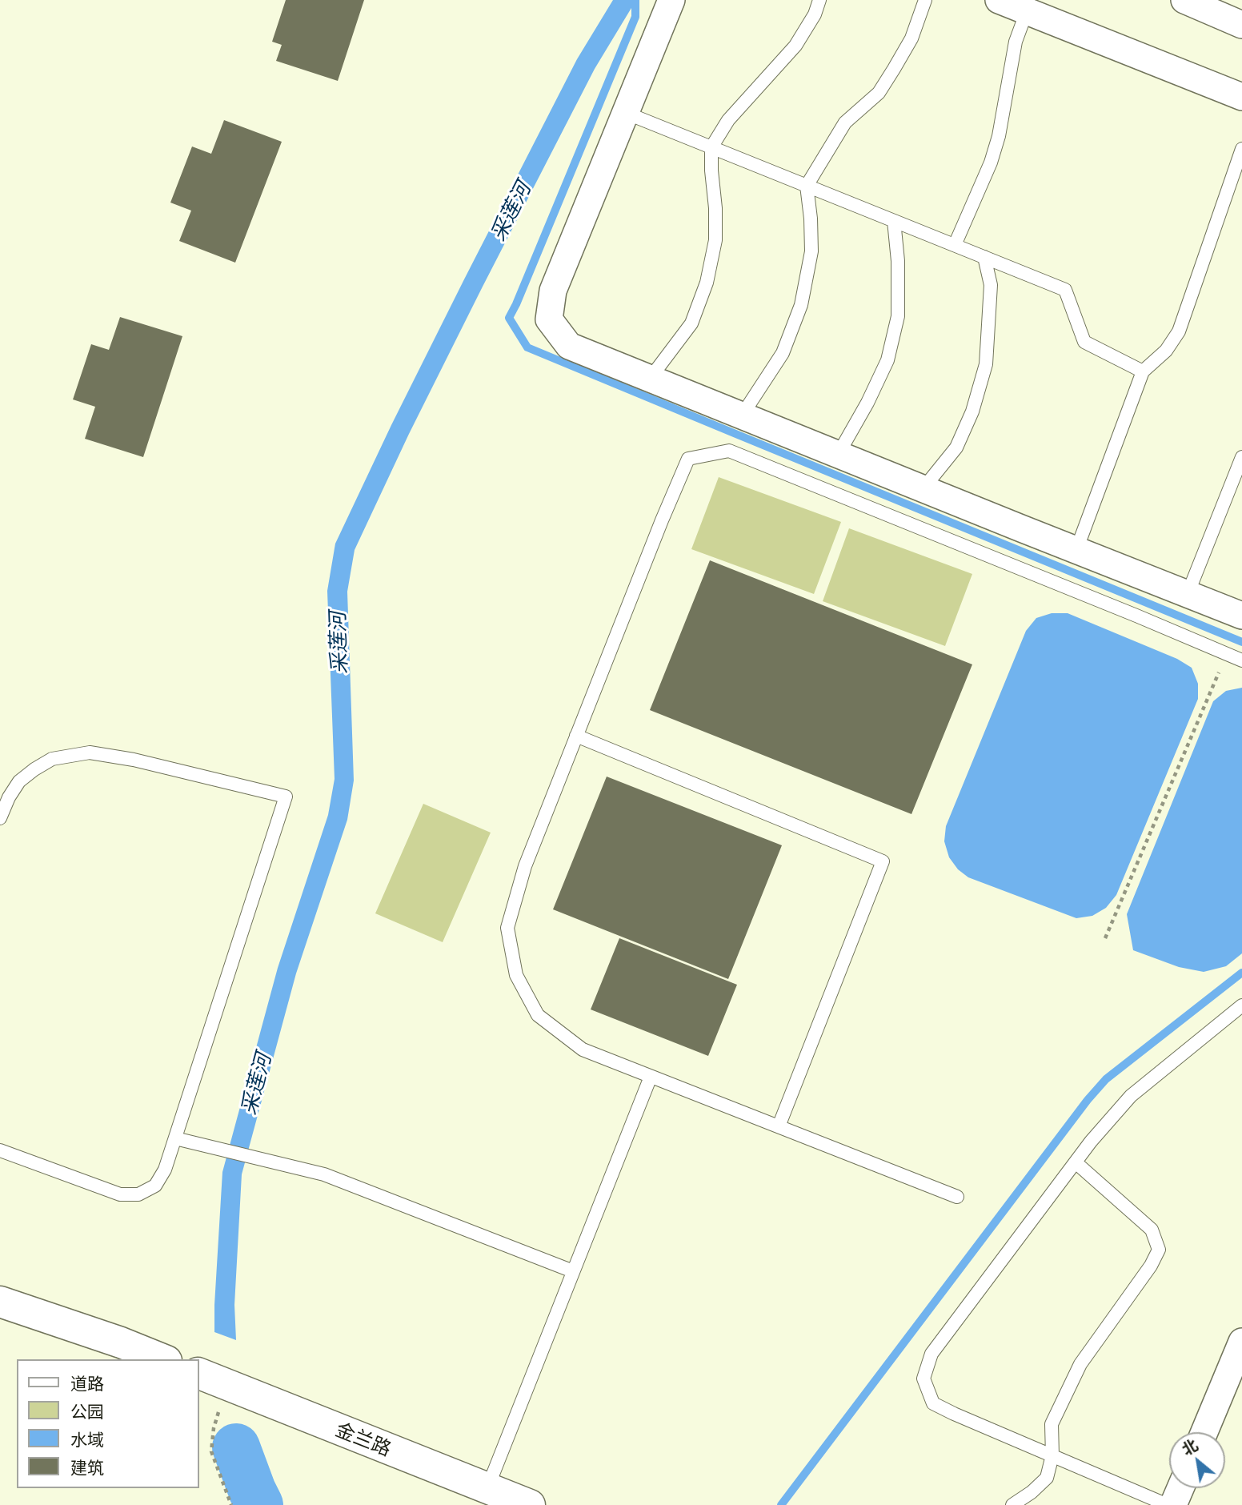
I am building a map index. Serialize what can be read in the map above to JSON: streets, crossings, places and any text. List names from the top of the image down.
{
  "streets": {
    "street": ["金兰路"]
  },
  "water": ["采莲河"],
  "legend": [
    "道路",
    "公园",
    "水域",
    "建筑"
  ],
  "north": "top left"
}
